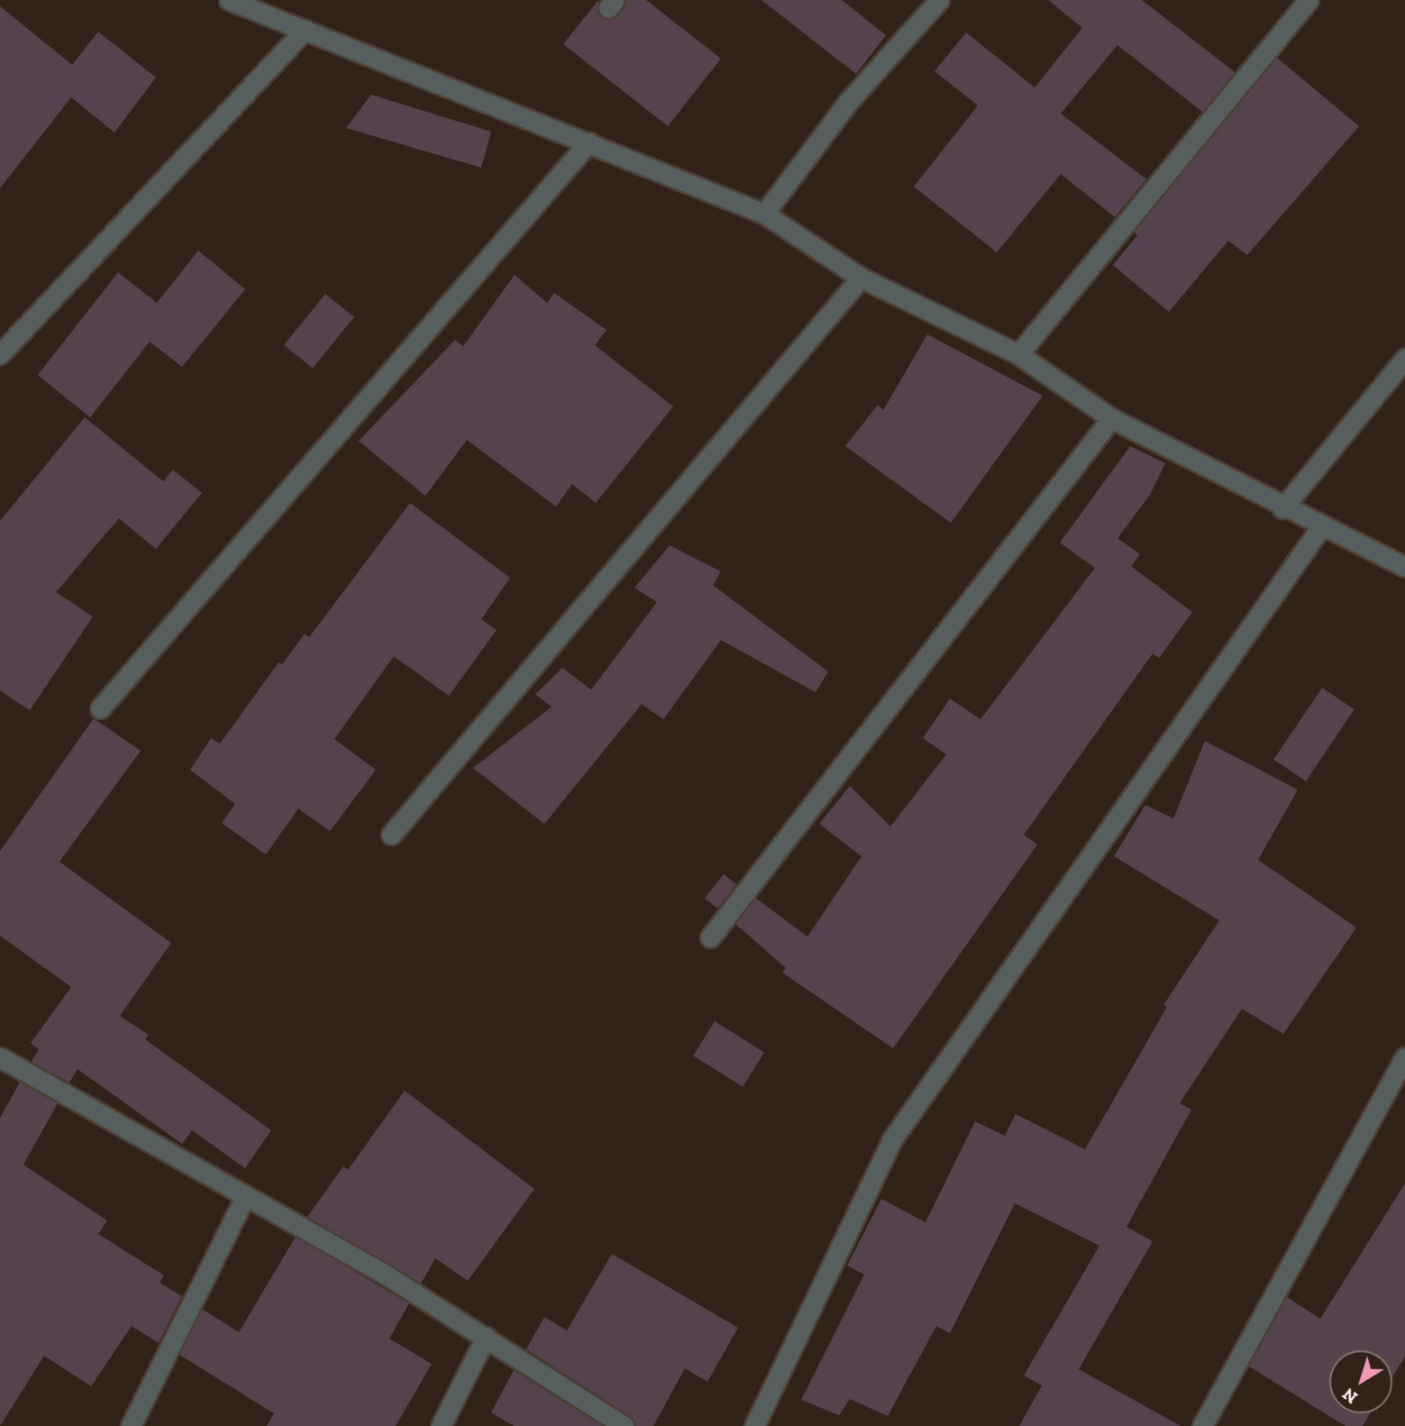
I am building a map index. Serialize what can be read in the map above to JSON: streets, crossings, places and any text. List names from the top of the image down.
{
  "north": "bottom left"
}
